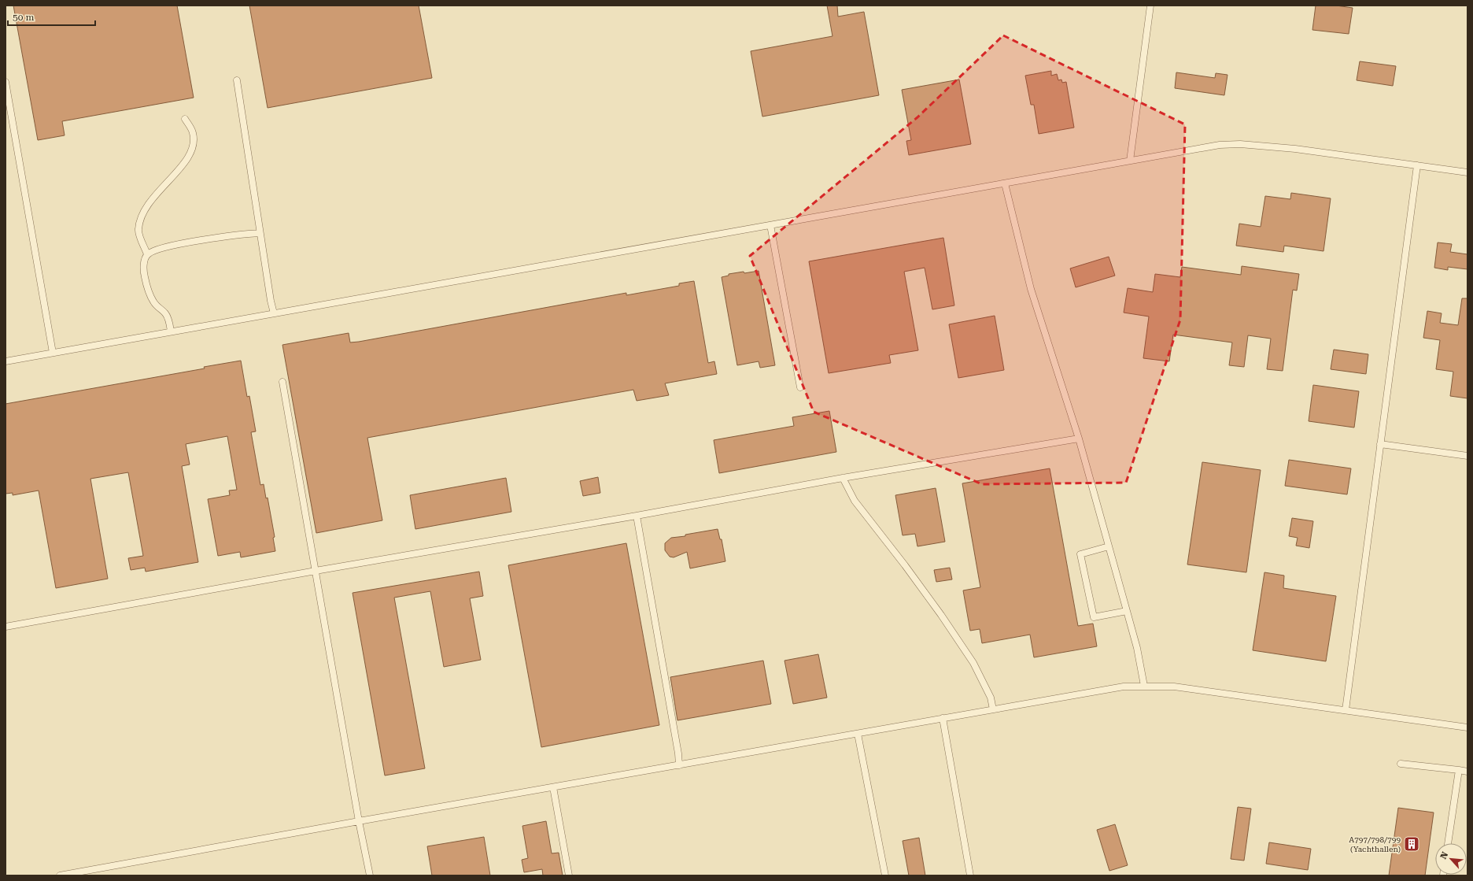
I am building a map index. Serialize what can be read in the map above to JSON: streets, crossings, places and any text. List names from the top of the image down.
{
  "places": {
    "building": ["A797/798/799 (Yachthallen)"]
  },
  "scale_bar": "50 m",
  "north": "top left"
}
